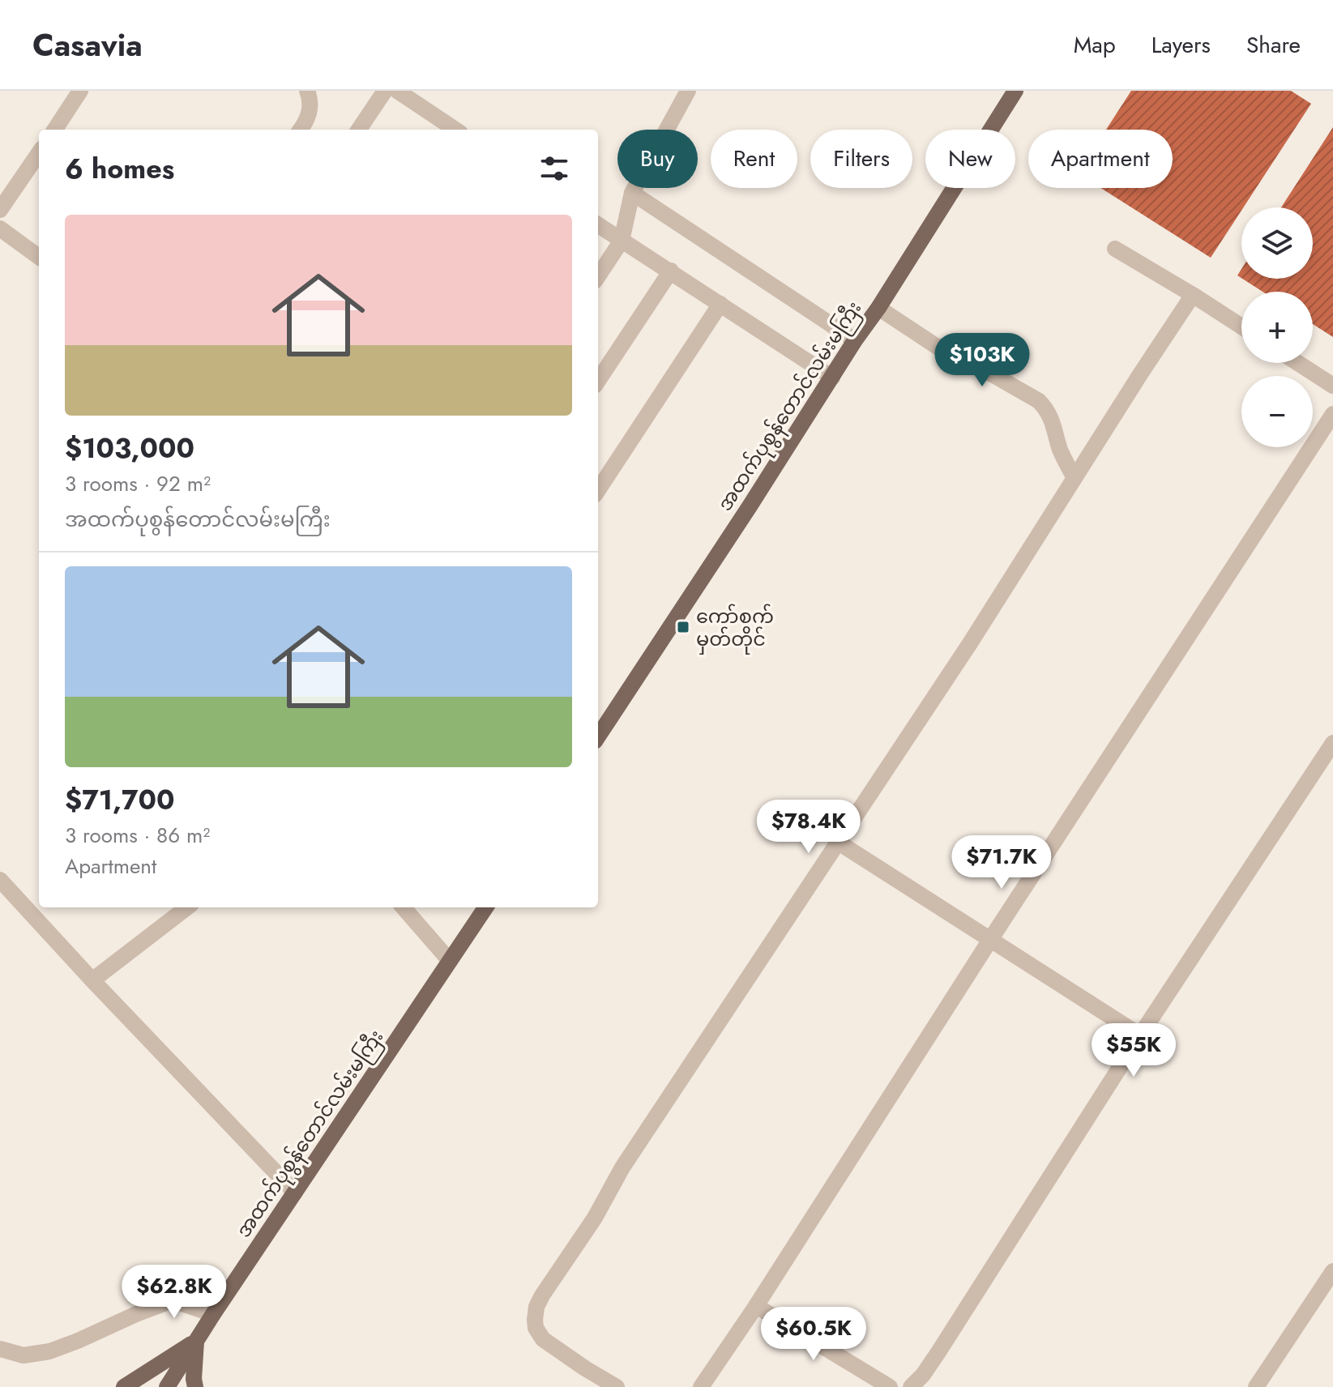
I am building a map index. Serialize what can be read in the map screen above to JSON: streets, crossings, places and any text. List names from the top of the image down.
{
  "streets": {
    "main road": ["အထက်ပုစွန်တောင်လမ်းမကြီး"]
  },
  "places": {
    "transit": ["ကော်စက် မှတ်တိုင်"]
  },
  "page": {
    "header": "Casavia",
    "nav": ["Map", "Layers", "Share"],
    "chip": [
      "Buy",
      "Rent",
      "Filters",
      "New",
      "Apartment"
    ],
    "heading": "6 homes",
    "map_buttons": ["+", "−"],
    "list": [
      {
        "name": "$103,000",
        "note": "3 rooms · 92 m² · အထက်ပုစွန်တောင်လမ်းမကြီး"
      },
      {
        "name": "$71,700",
        "note": "3 rooms · 86 m² · Apartment"
      }
    ],
    "price": [
      "$103K",
      "$78.4K",
      "$71.7K",
      "$55K",
      "$62.8K",
      "$60.5K"
    ]
  }
}
